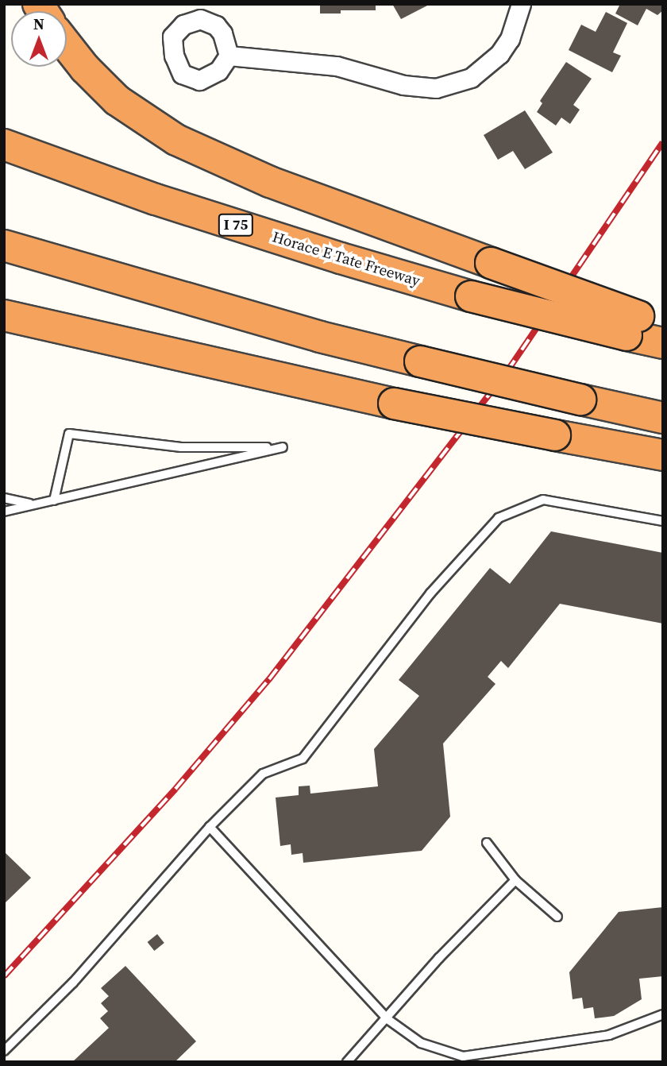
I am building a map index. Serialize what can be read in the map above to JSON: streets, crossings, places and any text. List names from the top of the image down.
{
  "streets": {
    "highway": ["I 75", "Horace E Tate Freeway"]
  },
  "north": "top"
}
